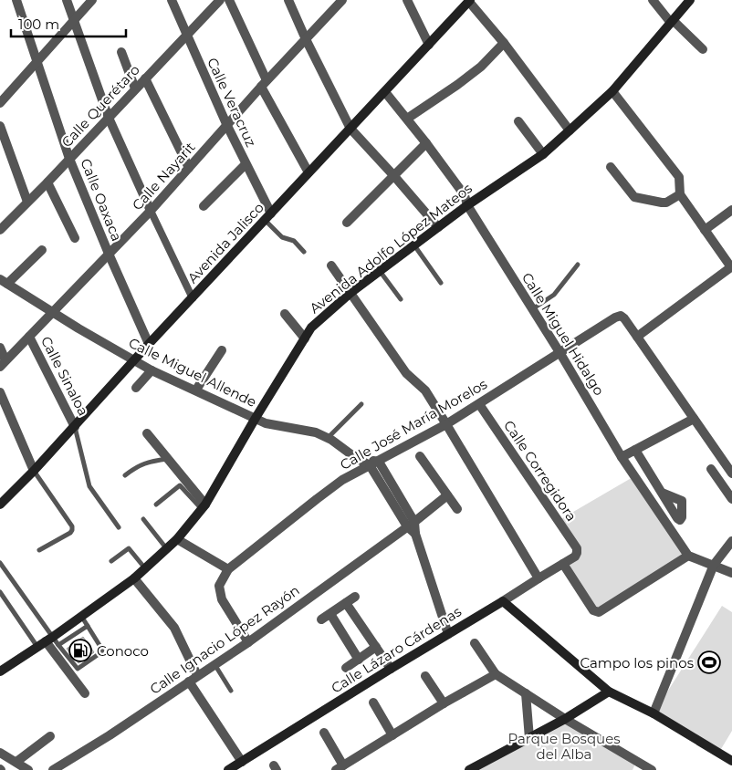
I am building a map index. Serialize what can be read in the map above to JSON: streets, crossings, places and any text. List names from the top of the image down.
{
  "streets": {
    "main road": ["Avenida Jalisco", "Avenida Adolfo López Mateos", "Calle Lázaro Cárdenas"],
    "street": [
      "Calle Veracruz",
      "Calle Querétaro",
      "Calle Nayarit",
      "Calle Oaxaca",
      "Calle Miguel Hidalgo",
      "Calle Miguel Allende",
      "Calle Sinaloa",
      "Calle José María Morelos",
      "Calle Corregidora",
      "Calle Ignacio López Rayón"
    ]
  },
  "crossings": [
    ["Calle Veracruz", "Calle Querétaro"],
    ["Calle Veracruz", "Calle Nayarit"],
    ["Calle Veracruz", "Avenida Jalisco"],
    ["Calle Querétaro", "Calle Oaxaca"],
    ["Calle Nayarit", "Calle Oaxaca"],
    ["Calle Nayarit", "Calle Miguel Allende"],
    ["Calle Nayarit", "Calle Sinaloa"],
    ["Calle Oaxaca", "Avenida Jalisco"],
    ["Avenida Jalisco", "Calle Miguel Hidalgo"],
    ["Avenida Jalisco", "Calle Miguel Allende"],
    ["Avenida Jalisco", "Calle Sinaloa"],
    ["Avenida Adolfo López Mateos", "Calle Miguel Hidalgo"],
    ["Avenida Adolfo López Mateos", "Calle Miguel Allende"],
    ["Calle Miguel Hidalgo", "Calle José María Morelos"],
    ["Calle Miguel Allende", "Calle José María Morelos"],
    ["Calle José María Morelos", "Calle Corregidora"],
    ["Calle José María Morelos", "Calle Ignacio López Rayón"],
    ["Calle Corregidora", "Calle Lázaro Cárdenas"]
  ],
  "parks": ["Parque Bosques del Alba"],
  "places": {
    "fuel station": ["Conoco"],
    "sports": ["Campo los pinos"]
  },
  "scale_bar": "100 m"
}
